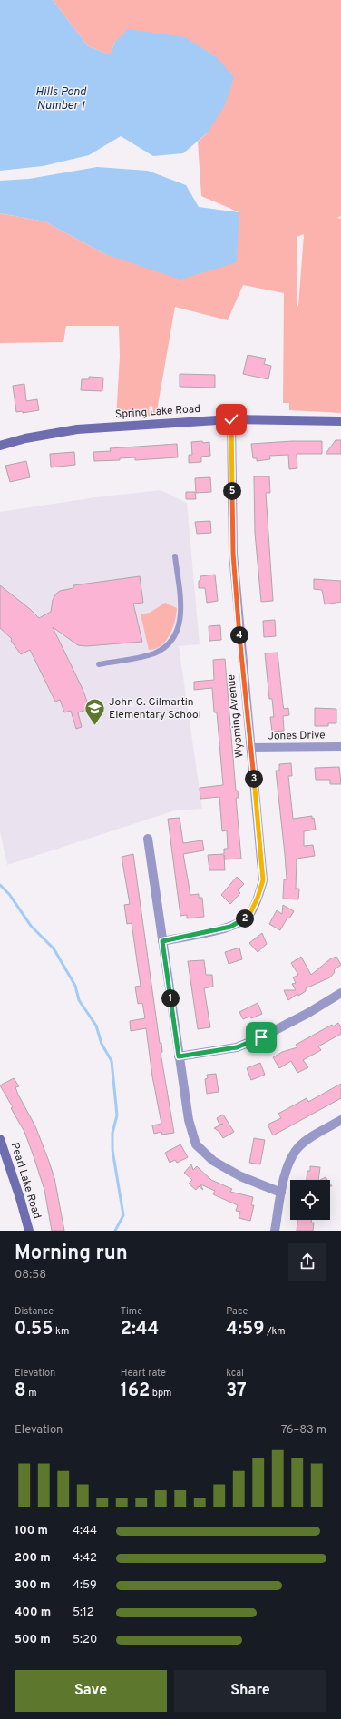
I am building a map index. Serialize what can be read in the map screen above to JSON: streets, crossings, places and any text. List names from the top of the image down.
{
  "streets": {
    "main road": ["Spring Lake Road", "Pearl Lake Road"],
    "street": ["Wyoming Avenue", "Jones Drive"]
  },
  "crossings": [
    ["Spring Lake Road", "Wyoming Avenue"],
    ["Wyoming Avenue", "Jones Drive"]
  ],
  "water": ["Hills Pond Number 1"],
  "places": {
    "school or university": ["John G. Gilmartin Elementary School"]
  },
  "page": {
    "pins": [
      "5",
      "4",
      "3",
      "2",
      "1"
    ],
    "heading": ["Morning run", "08:58"],
    "stats": [
      ["Distance", "0.55 km"],
      ["Time", "2:44"],
      ["Pace", "4:59 /km"],
      ["Elevation", "8 m"],
      ["Heart rate", "162 bpm"],
      ["kcal", "37"]
    ],
    "chart": ["Elevation", "76–83 m"],
    "list": [
      {
        "name": "100 m",
        "note": "4:44"
      },
      {
        "name": "200 m",
        "note": "4:42"
      },
      {
        "name": "300 m",
        "note": "4:59"
      },
      {
        "name": "400 m",
        "note": "5:12"
      },
      {
        "name": "500 m",
        "note": "5:20"
      }
    ],
    "buttons": ["Save", "Share"]
  }
}
